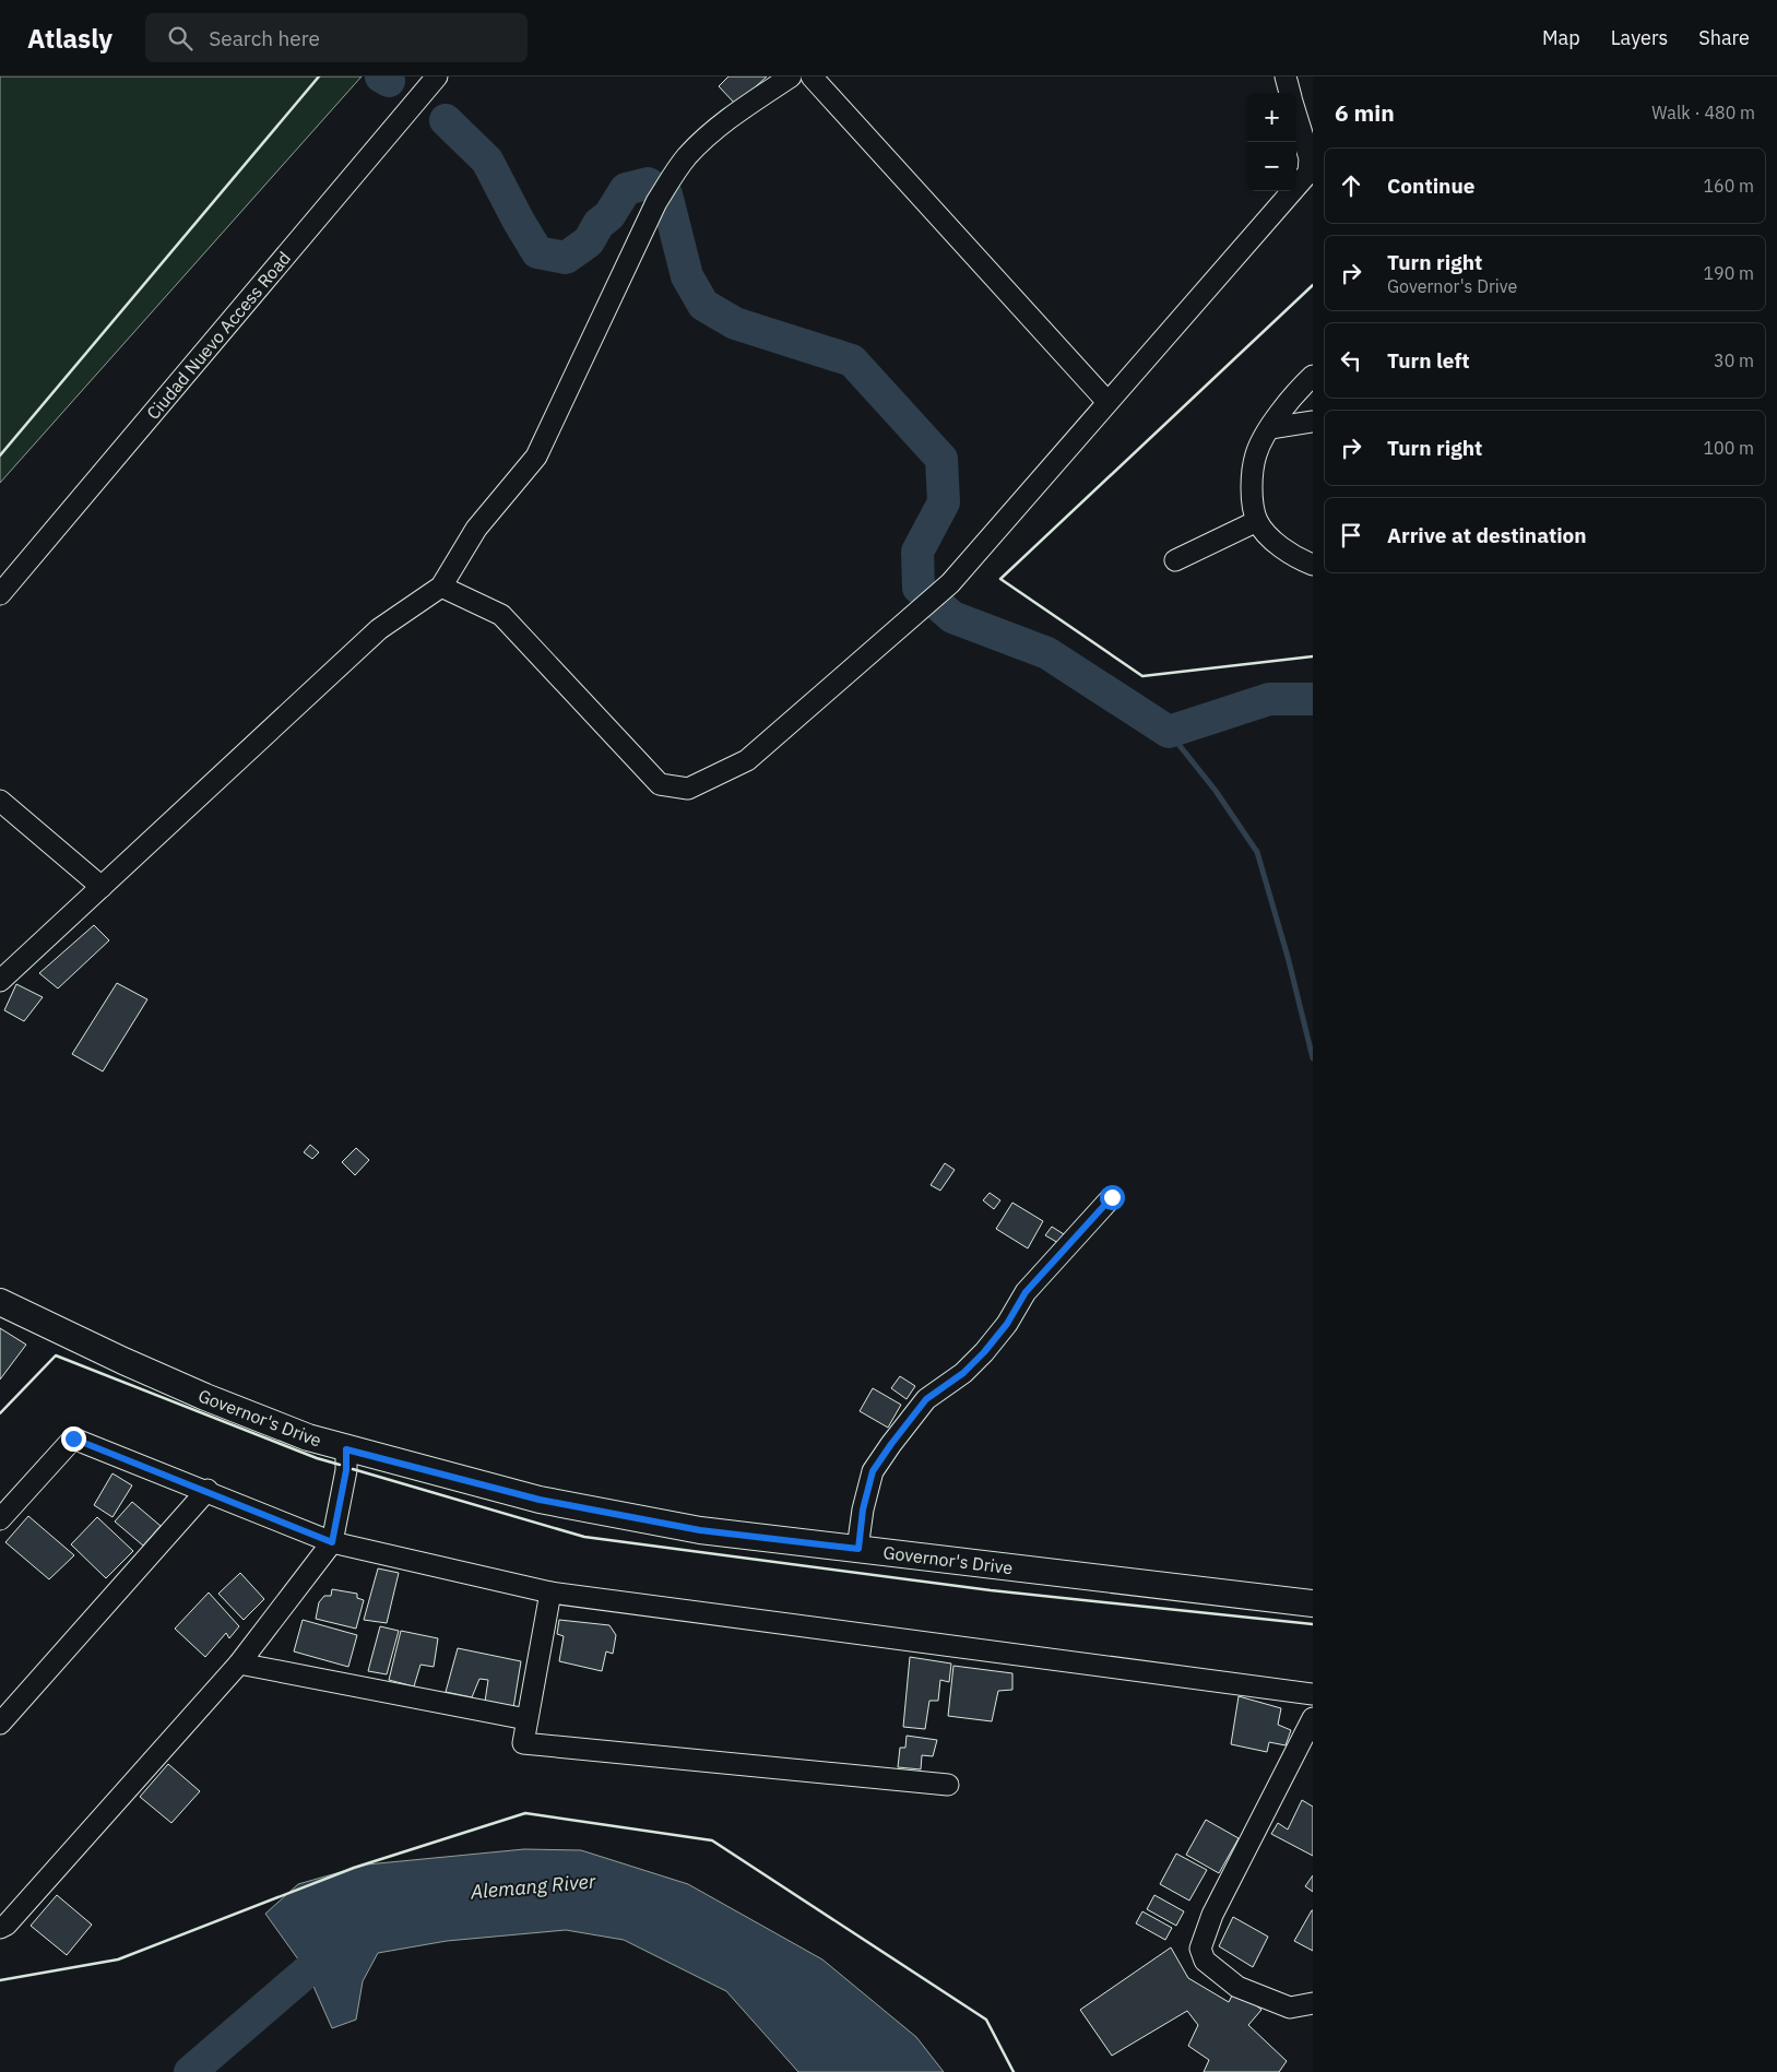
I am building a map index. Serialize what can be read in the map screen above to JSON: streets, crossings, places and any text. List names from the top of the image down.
{
  "streets": {
    "main road": ["Governor's Drive"],
    "street": ["Ciudad Nuevo Access Road"]
  },
  "water": ["Alemang River"],
  "page": {
    "header": "Atlasly",
    "search": "Search here",
    "nav": ["Map", "Layers", "Share"],
    "heading": ["6 min", "Walk · 480 m"],
    "map_buttons": ["+", "−"],
    "list": [
      ["Continue", "160 m"],
      ["Turn right", "Governor's Drive", "190 m"],
      ["Turn left", "30 m"],
      ["Turn right", "100 m"],
      "Arrive at destination"
    ]
  }
}
